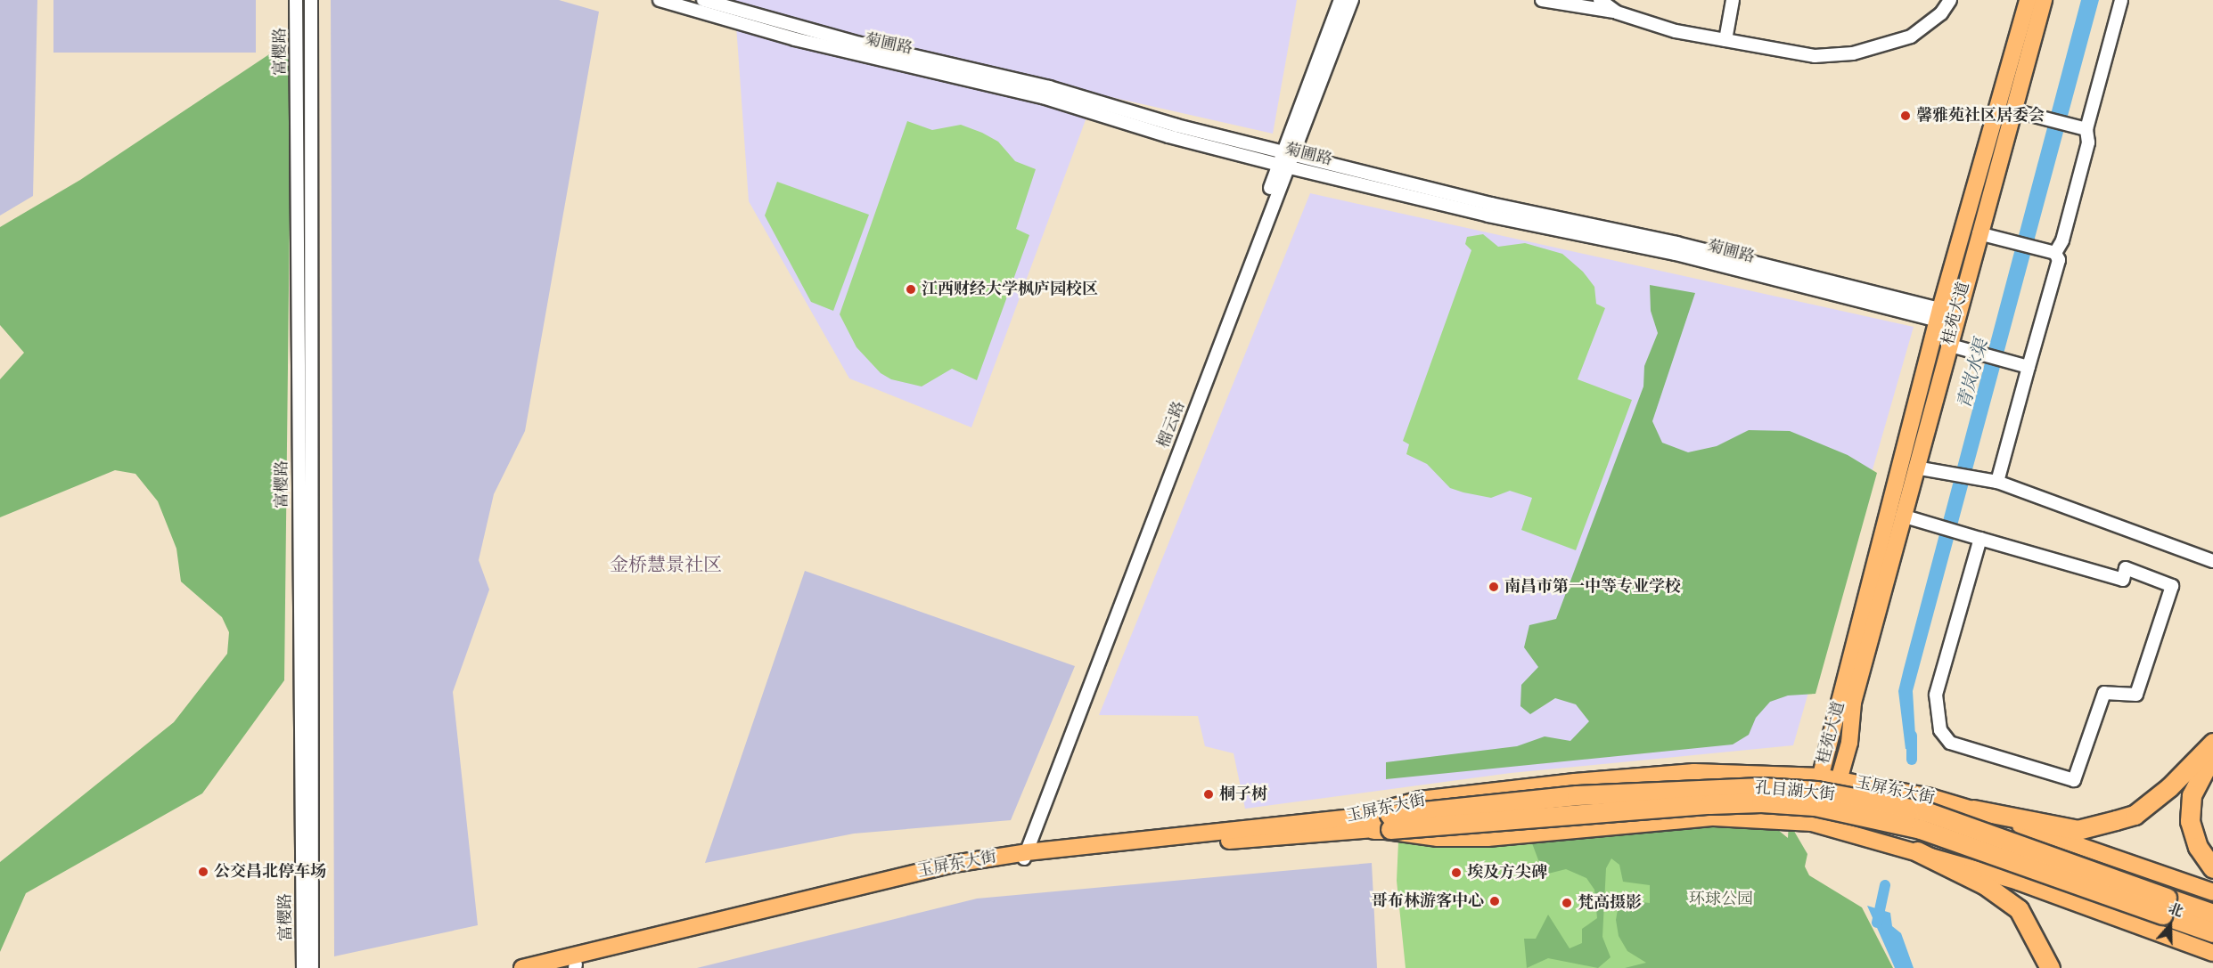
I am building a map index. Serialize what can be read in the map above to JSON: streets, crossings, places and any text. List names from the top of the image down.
{
  "streets": {
    "highway": ["孔目湖大街"],
    "main road": ["桂苑大道", "玉屏东大街"],
    "street": ["菊圃路", "富樱路", "榴云路"]
  },
  "crossings": [
    ["菊圃路", "桂苑大道"],
    ["菊圃路", "榴云路"],
    ["桂苑大道", "玉屏东大街"],
    ["榴云路", "玉屏东大街"],
    ["玉屏东大街", "孔目湖大街"]
  ],
  "districts": ["金桥慧景社区"],
  "water": ["青岚水渠"],
  "parks": ["环球公园"],
  "places": [
    "馨雅苑社区居委会",
    "江西财经大学枫庐园校区",
    "南昌市第一中等专业学校",
    "桐子树",
    "公交昌北停车场",
    "埃及方尖碑",
    "哥布林游客中心",
    "梵高摄影"
  ],
  "north": "top"
}
